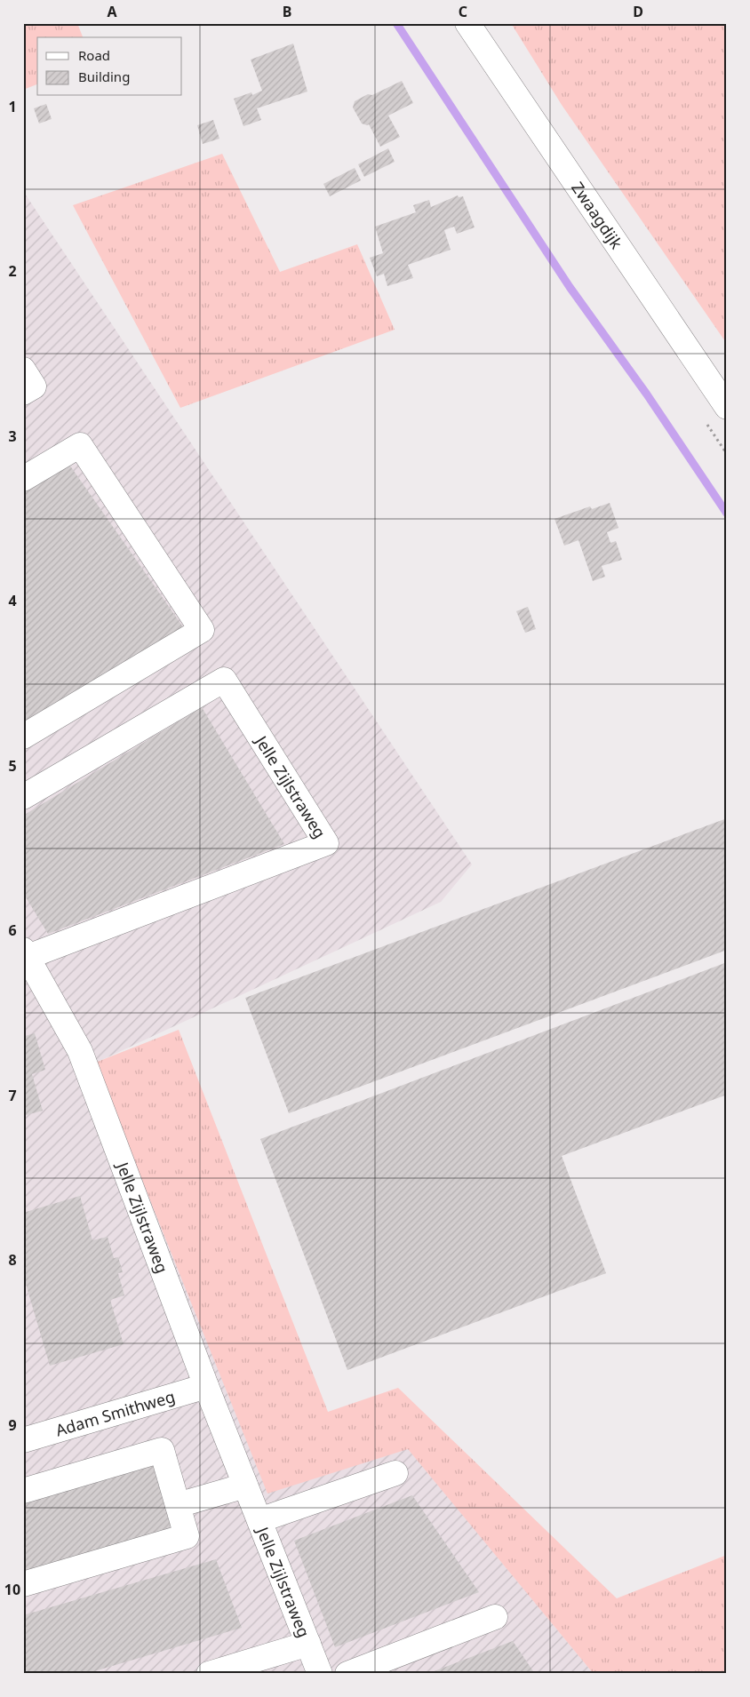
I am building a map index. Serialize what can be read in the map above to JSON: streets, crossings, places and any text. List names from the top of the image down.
{
  "streets": {
    "street": ["Zwaagdijk", "Jelle Zijlstraweg", "Adam Smithweg"]
  },
  "crossings": [
    ["Jelle Zijlstraweg", "Adam Smithweg"]
  ],
  "legend": ["Road", "Building"],
  "grid": {
    "columns": [
      "A",
      "B",
      "C",
      "D"
    ],
    "rows": [
      "1",
      "2",
      "3",
      "4",
      "5",
      "6",
      "7",
      "8",
      "9",
      "10"
    ]
  }
}
